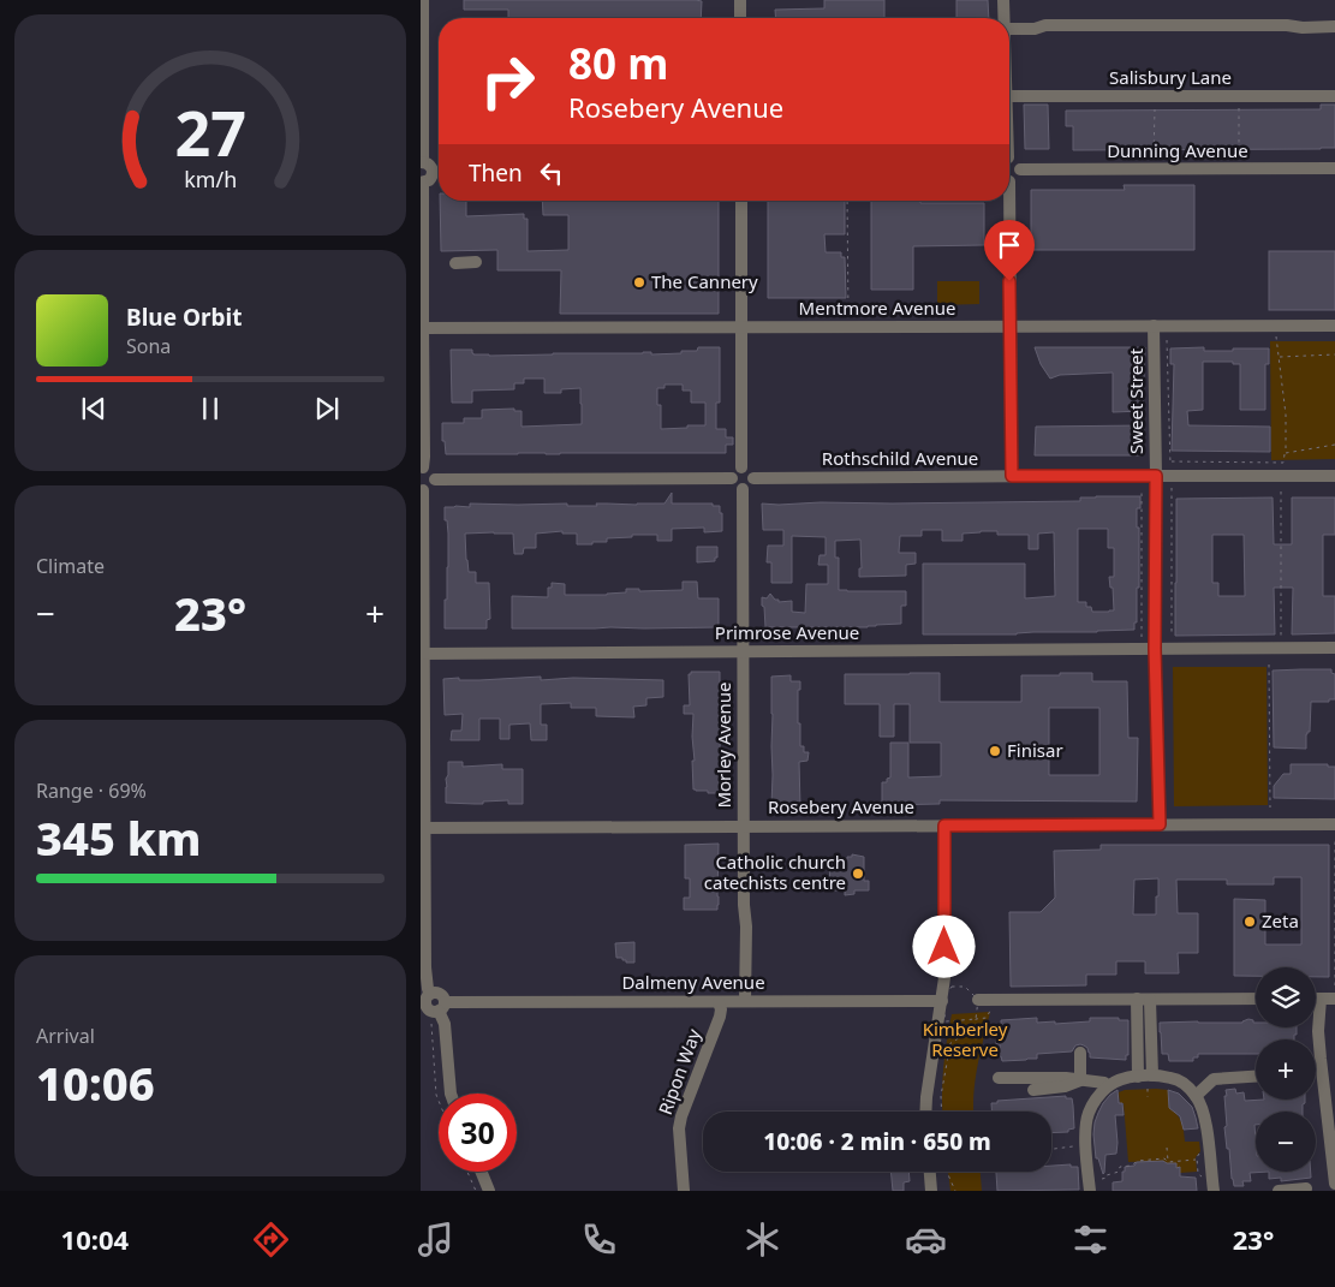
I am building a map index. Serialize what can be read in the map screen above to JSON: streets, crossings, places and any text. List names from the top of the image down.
{
  "streets": {
    "street": [
      "Salisbury Lane",
      "Dunning Avenue",
      "Mentmore Avenue",
      "Sweet Street",
      "Rothschild Avenue",
      "Primrose Avenue",
      "Morley Avenue",
      "Rosebery Avenue",
      "Dalmeny Avenue",
      "Ripon Way"
    ]
  },
  "crossings": [
    ["Mentmore Avenue", "Sweet Street"],
    ["Sweet Street", "Rothschild Avenue"],
    ["Sweet Street", "Primrose Avenue"],
    ["Sweet Street", "Rosebery Avenue"],
    ["Rothschild Avenue", "Morley Avenue"],
    ["Primrose Avenue", "Morley Avenue"],
    ["Morley Avenue", "Rosebery Avenue"],
    ["Morley Avenue", "Dalmeny Avenue"],
    ["Dalmeny Avenue", "Ripon Way"]
  ],
  "parks": ["Kimberley Reserve"],
  "places": [
    "The Cannery",
    "Finisar",
    "Catholic church catechists centre",
    "Zeta"
  ],
  "page": {
    "turn": ["80 m", "Rosebery Avenue"],
    "then": "Then",
    "song": ["Blue Orbit", "Sona"],
    "tile": [
      "Climate",
      ["Range · 69%", "345 km"],
      ["Arrival", "10:06"]
    ],
    "heat": ["−", "23°", "+"],
    "map_buttons": ["+", "−"],
    "limit": "30",
    "trip": "10:06 · 2 min · 650 m",
    "tabs": ["10:04", "23°"],
    "gauge": ["27", "km/h"]
  }
}
